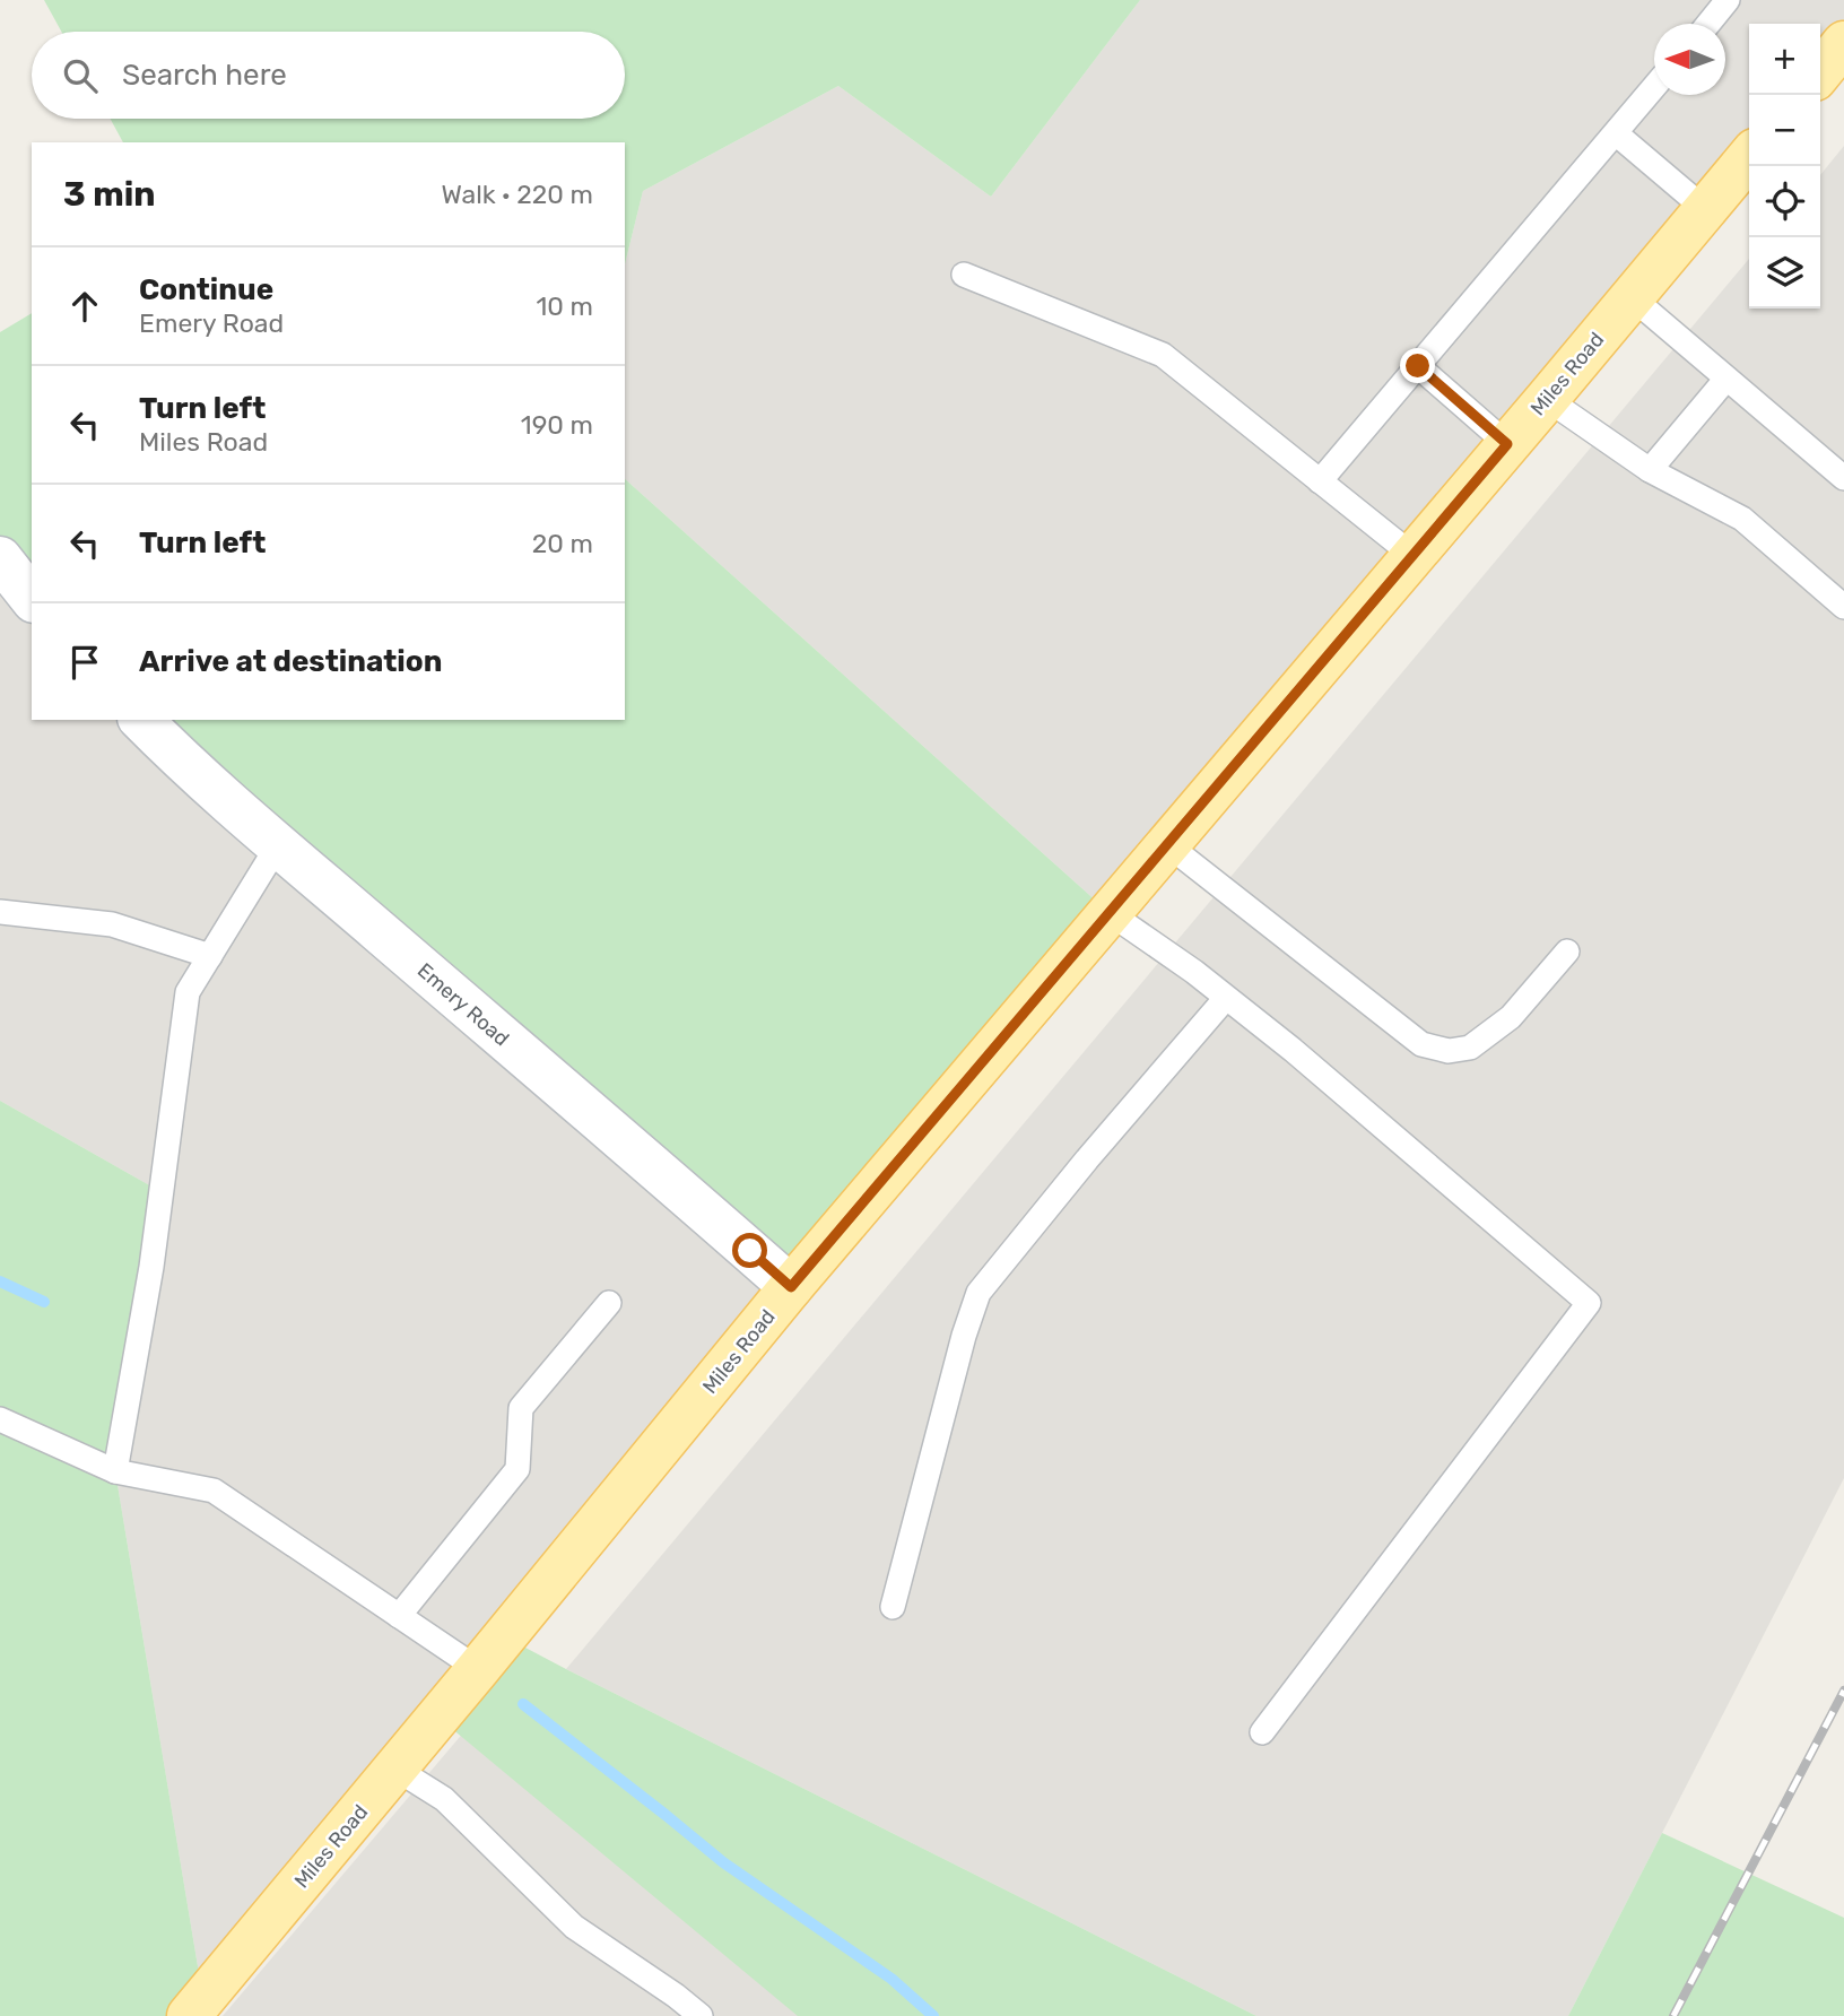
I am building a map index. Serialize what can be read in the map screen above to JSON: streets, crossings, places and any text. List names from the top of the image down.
{
  "streets": {
    "main road": ["Miles Road"],
    "street": ["Emery Road"]
  },
  "crossings": [
    ["Miles Road", "Emery Road"]
  ],
  "north": "left",
  "page": {
    "map_buttons": ["+", "−"],
    "search": "Search here",
    "heading": ["3 min", "Walk · 220 m"],
    "list": [
      ["Continue", "Emery Road", "10 m"],
      ["Turn left", "Miles Road", "190 m"],
      ["Turn left", "20 m"],
      "Arrive at destination"
    ]
  }
}
